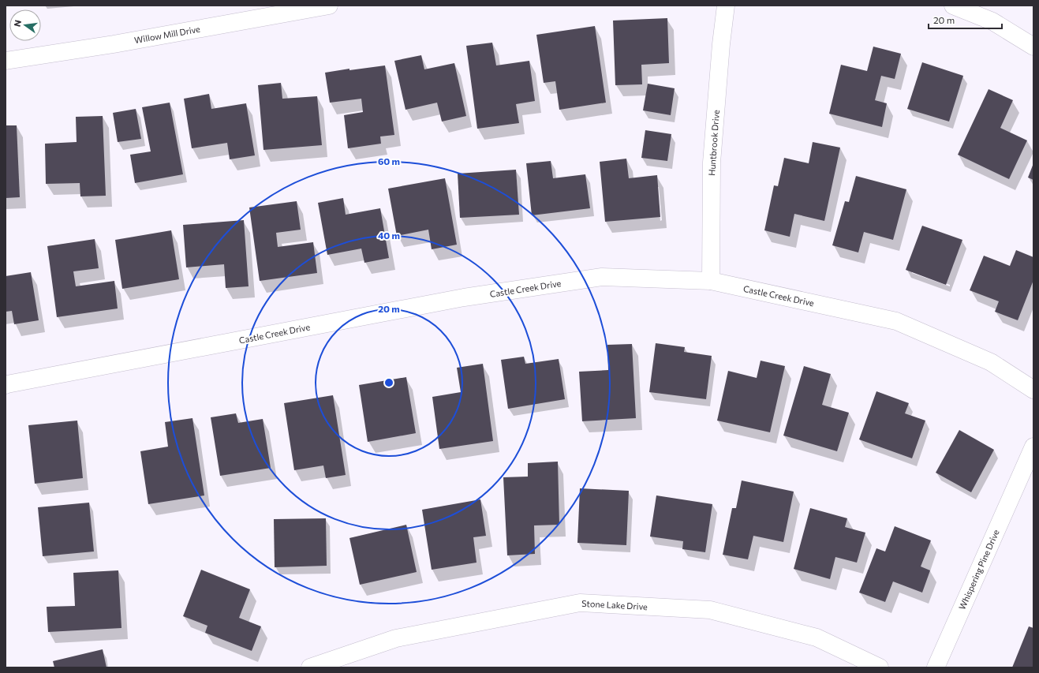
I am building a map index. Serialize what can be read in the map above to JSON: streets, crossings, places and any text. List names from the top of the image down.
{
  "streets": {
    "street": [
      "Willow Mill Drive",
      "Huntbrook Drive",
      "Castle Creek Drive",
      "Whispering Pine Drive",
      "Stone Lake Drive"
    ]
  },
  "crossings": [
    ["Huntbrook Drive", "Castle Creek Drive"]
  ],
  "scale_bar": "20 m",
  "north": "left",
  "rings": ["60 m", "40 m", "20 m"]
}
